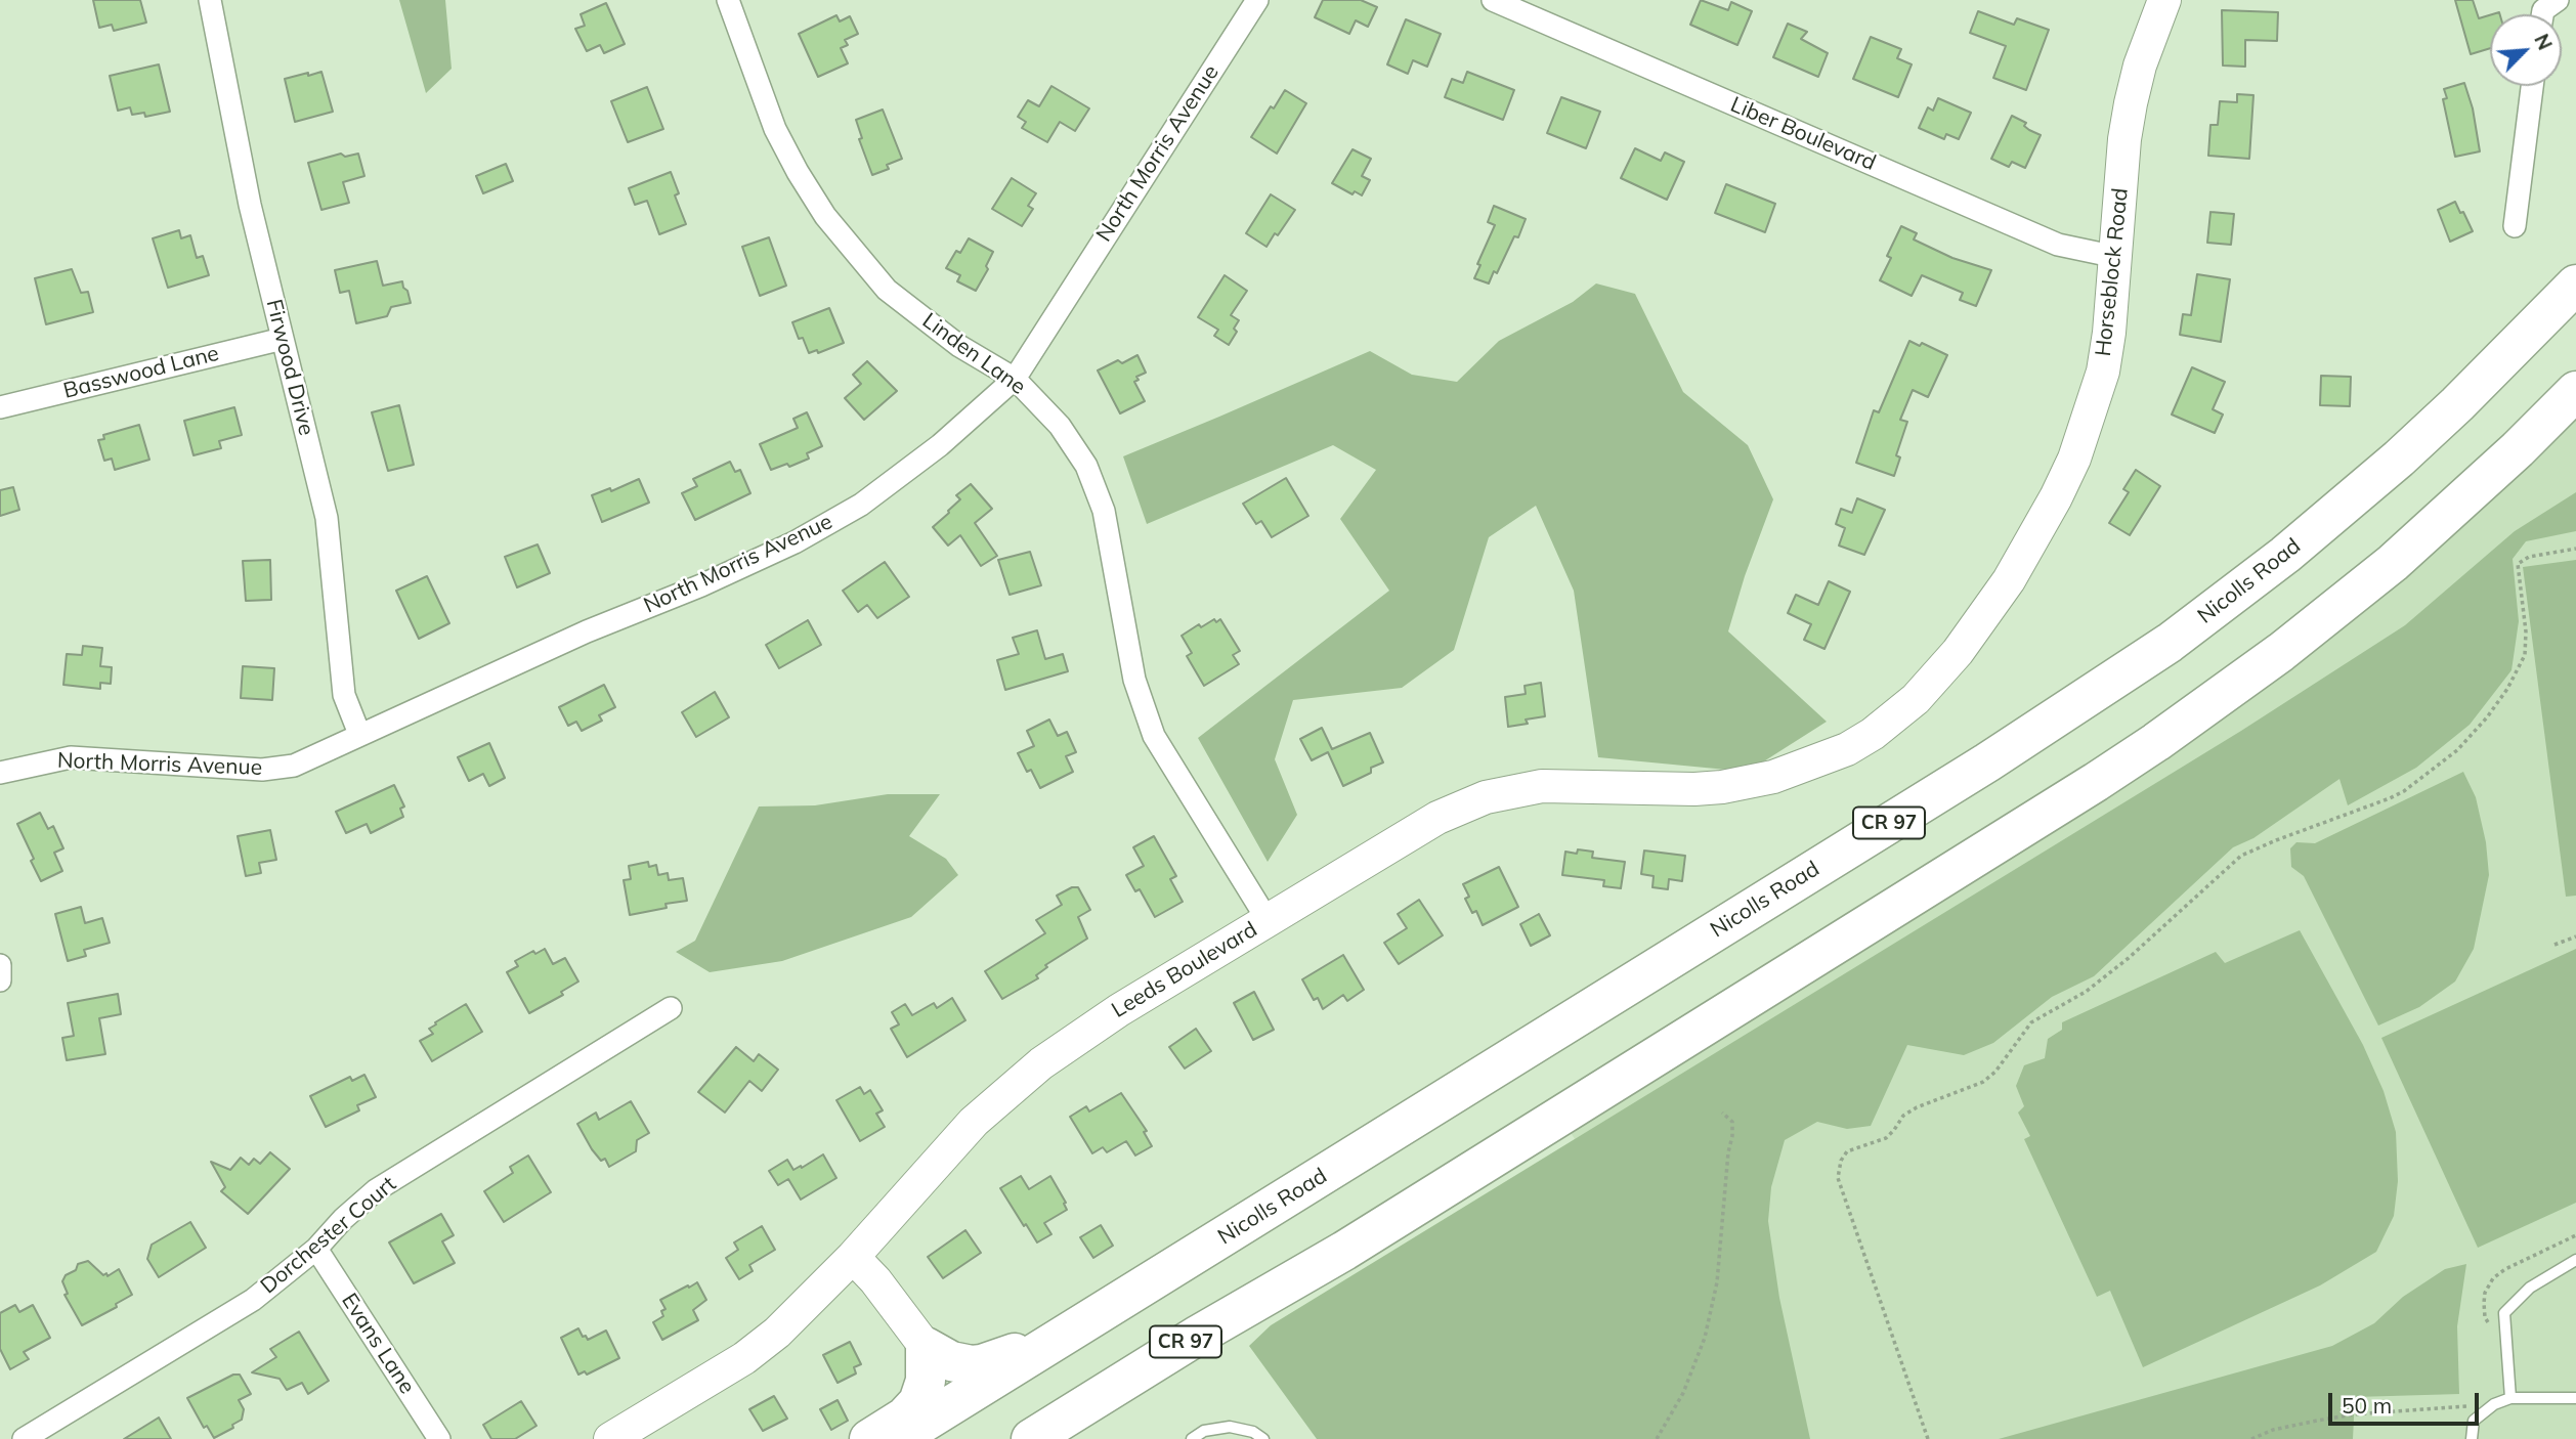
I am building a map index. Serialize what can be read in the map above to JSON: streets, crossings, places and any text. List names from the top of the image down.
{
  "streets": {
    "highway": ["Nicolls Road", "CR 97"],
    "street": [
      "Liber Boulevard",
      "North Morris Avenue",
      "Horseblock Road",
      "Linden Lane",
      "Firwood Drive",
      "Basswood Lane",
      "Leeds Boulevard",
      "Dorchester Court",
      "Evans Lane"
    ]
  },
  "crossings": [
    ["Liber Boulevard", "Horseblock Road"],
    ["North Morris Avenue", "Linden Lane"],
    ["North Morris Avenue", "Firwood Drive"],
    ["Horseblock Road", "Leeds Boulevard"],
    ["Linden Lane", "Leeds Boulevard"],
    ["Firwood Drive", "Basswood Lane"],
    ["Dorchester Court", "Evans Lane"]
  ],
  "scale_bar": "50 m",
  "north": "top right"
}
